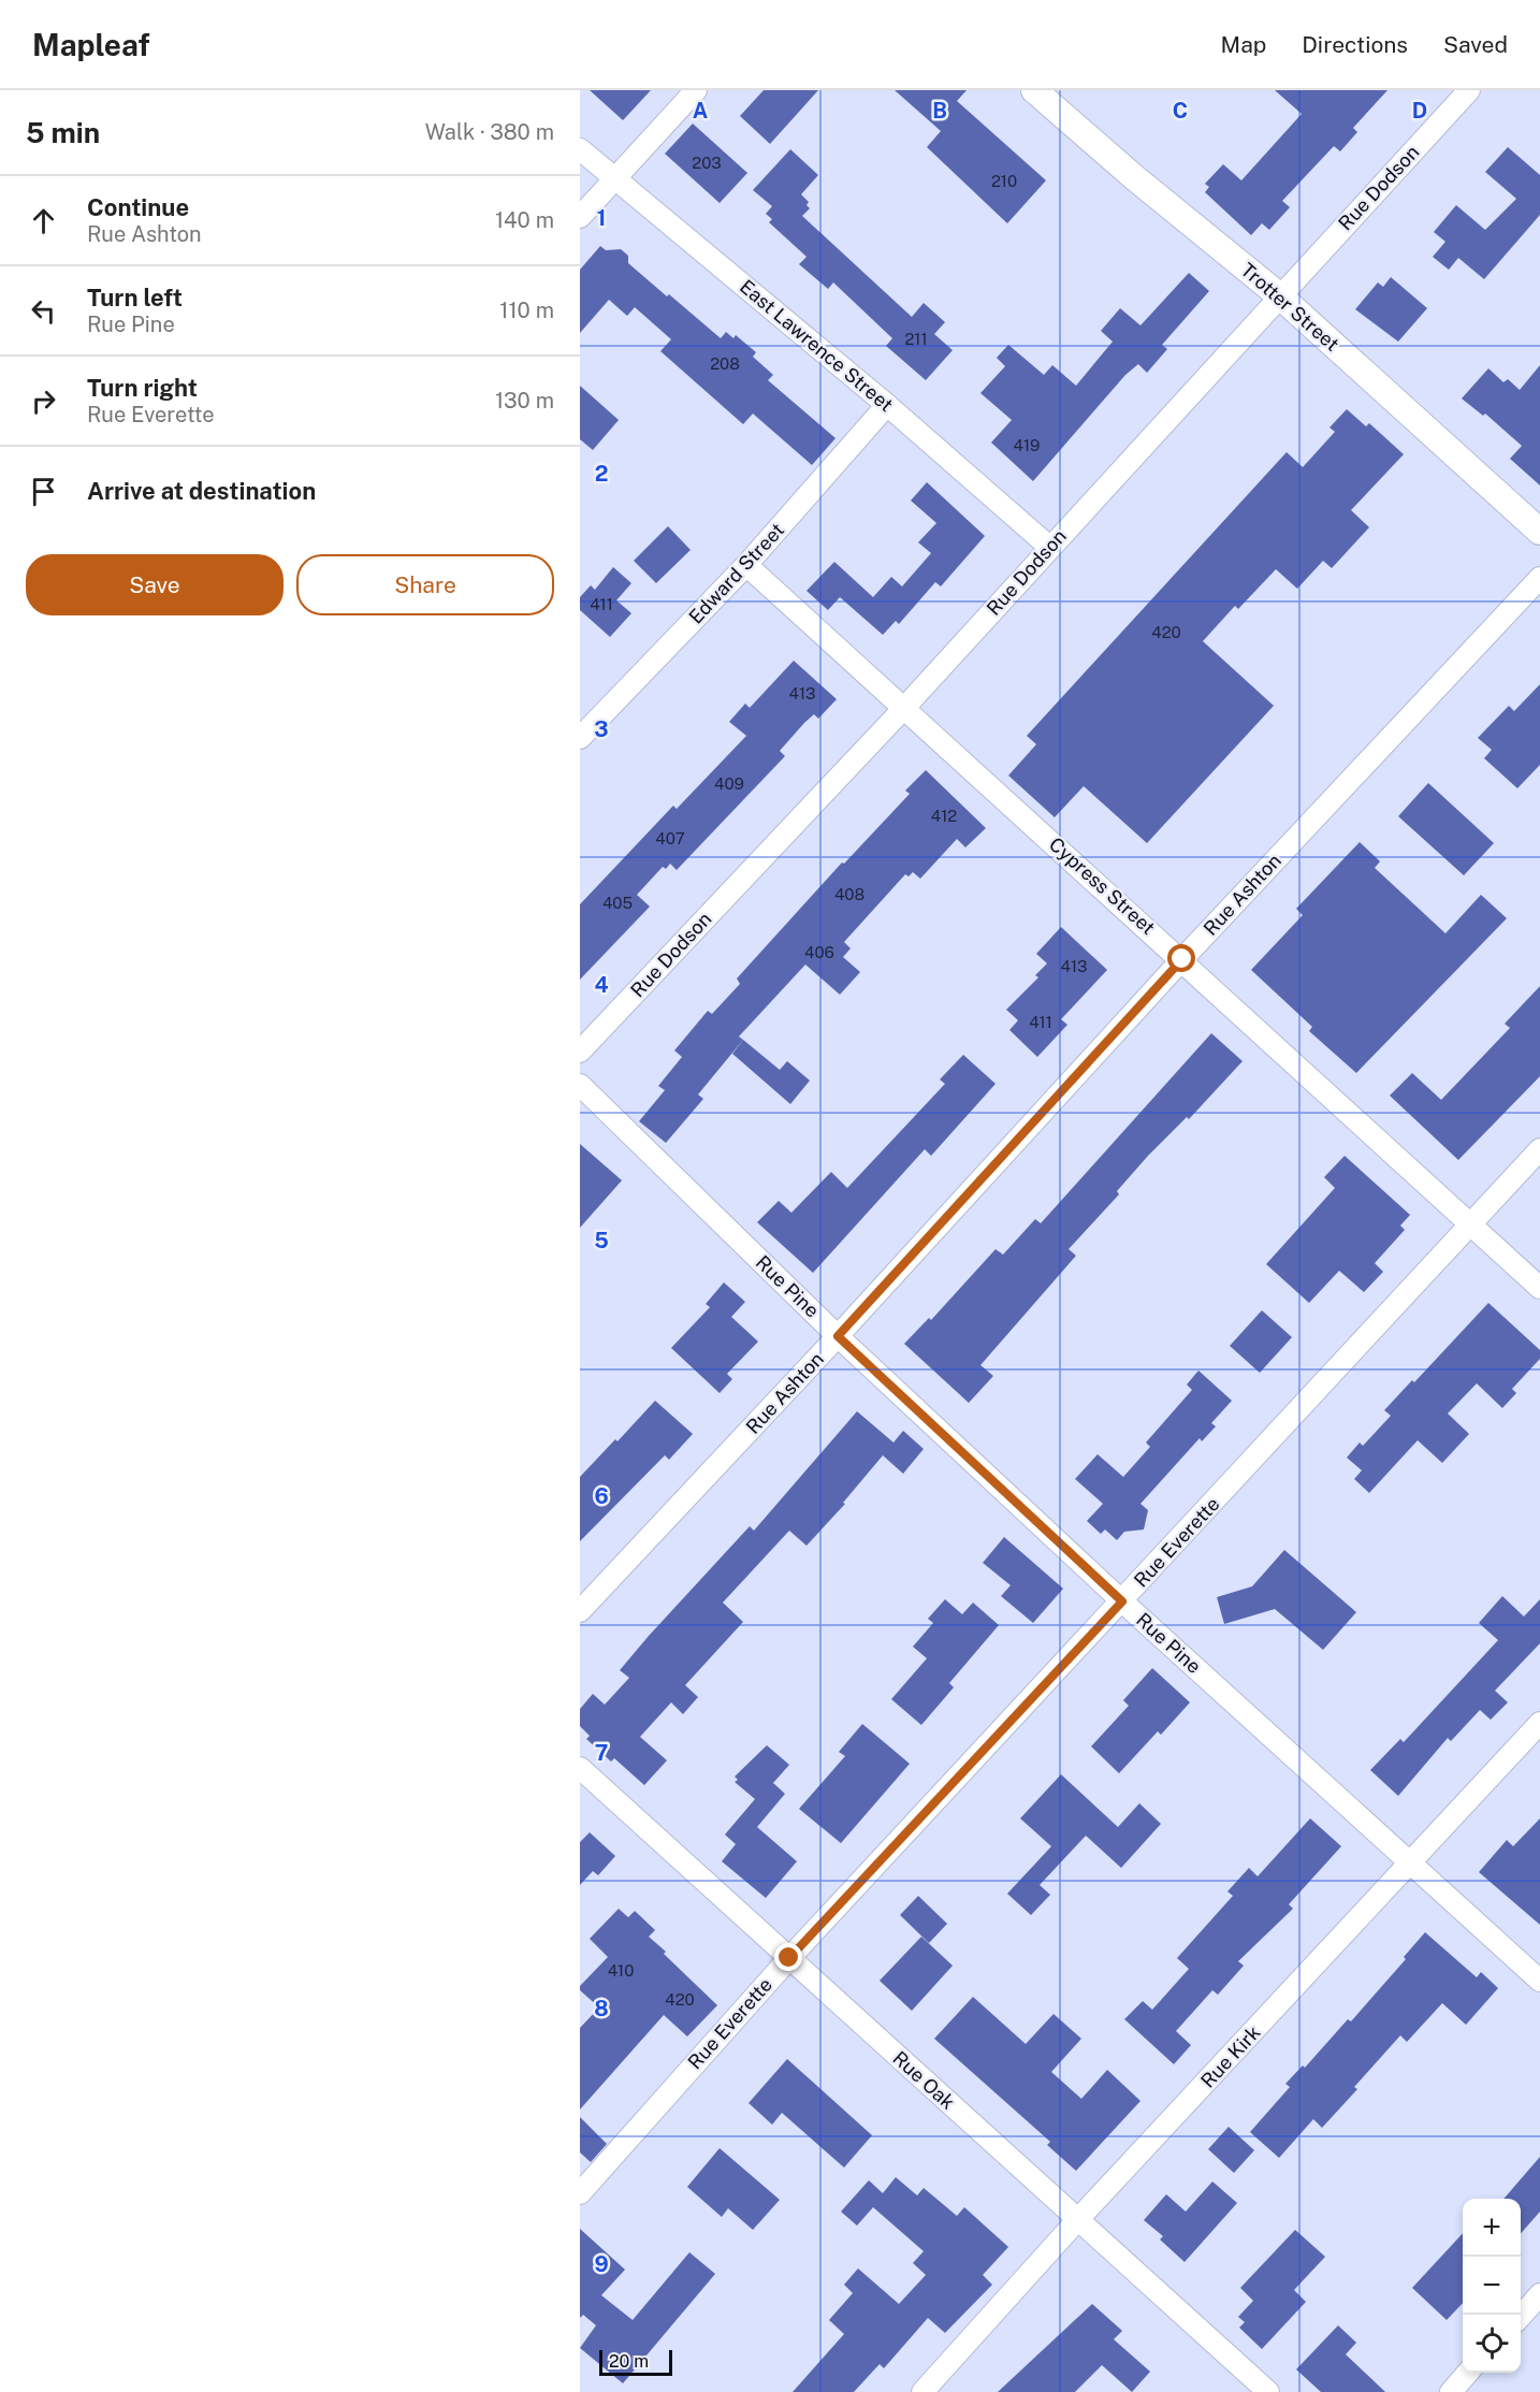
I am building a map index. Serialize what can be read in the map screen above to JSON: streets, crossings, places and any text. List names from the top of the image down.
{
  "streets": {
    "street": [
      "Rue Dodson",
      "Trotter Street",
      "East Lawrence Street",
      "Edward Street",
      "Cypress Street",
      "Rue Ashton",
      "Rue Pine",
      "Rue Everette",
      "Rue Kirk",
      "Rue Oak"
    ]
  },
  "crossings": [
    ["Rue Dodson", "Trotter Street"],
    ["Rue Dodson", "East Lawrence Street"],
    ["Rue Dodson", "Cypress Street"],
    ["East Lawrence Street", "Edward Street"],
    ["Edward Street", "Cypress Street"],
    ["Cypress Street", "Rue Ashton"],
    ["Cypress Street", "Rue Everette"],
    ["Rue Ashton", "Rue Pine"],
    ["Rue Pine", "Rue Everette"],
    ["Rue Pine", "Rue Kirk"],
    ["Rue Everette", "Rue Oak"],
    ["Rue Kirk", "Rue Oak"]
  ],
  "house_numbers": [
    "203",
    "210",
    "211",
    "208",
    "419",
    "411",
    "420",
    "413",
    "409",
    "412",
    "407",
    "408",
    "405",
    "406",
    "413",
    "411",
    "410",
    "420"
  ],
  "scale_bar": "20 m",
  "page": {
    "header": "Mapleaf",
    "nav": ["Map", "Directions", "Saved"],
    "heading": ["5 min", "Walk · 380 m"],
    "list": [
      ["Continue", "Rue Ashton", "140 m"],
      ["Turn left", "Rue Pine", "110 m"],
      ["Turn right", "Rue Everette", "130 m"],
      "Arrive at destination"
    ],
    "buttons": ["Save", "Share"],
    "map_buttons": ["+", "−"],
    "scale": "20 m"
  },
  "grid": {
    "columns": [
      "A",
      "B",
      "C",
      "D"
    ],
    "rows": [
      "1",
      "2",
      "3",
      "4",
      "5",
      "6",
      "7",
      "8",
      "9"
    ]
  }
}
